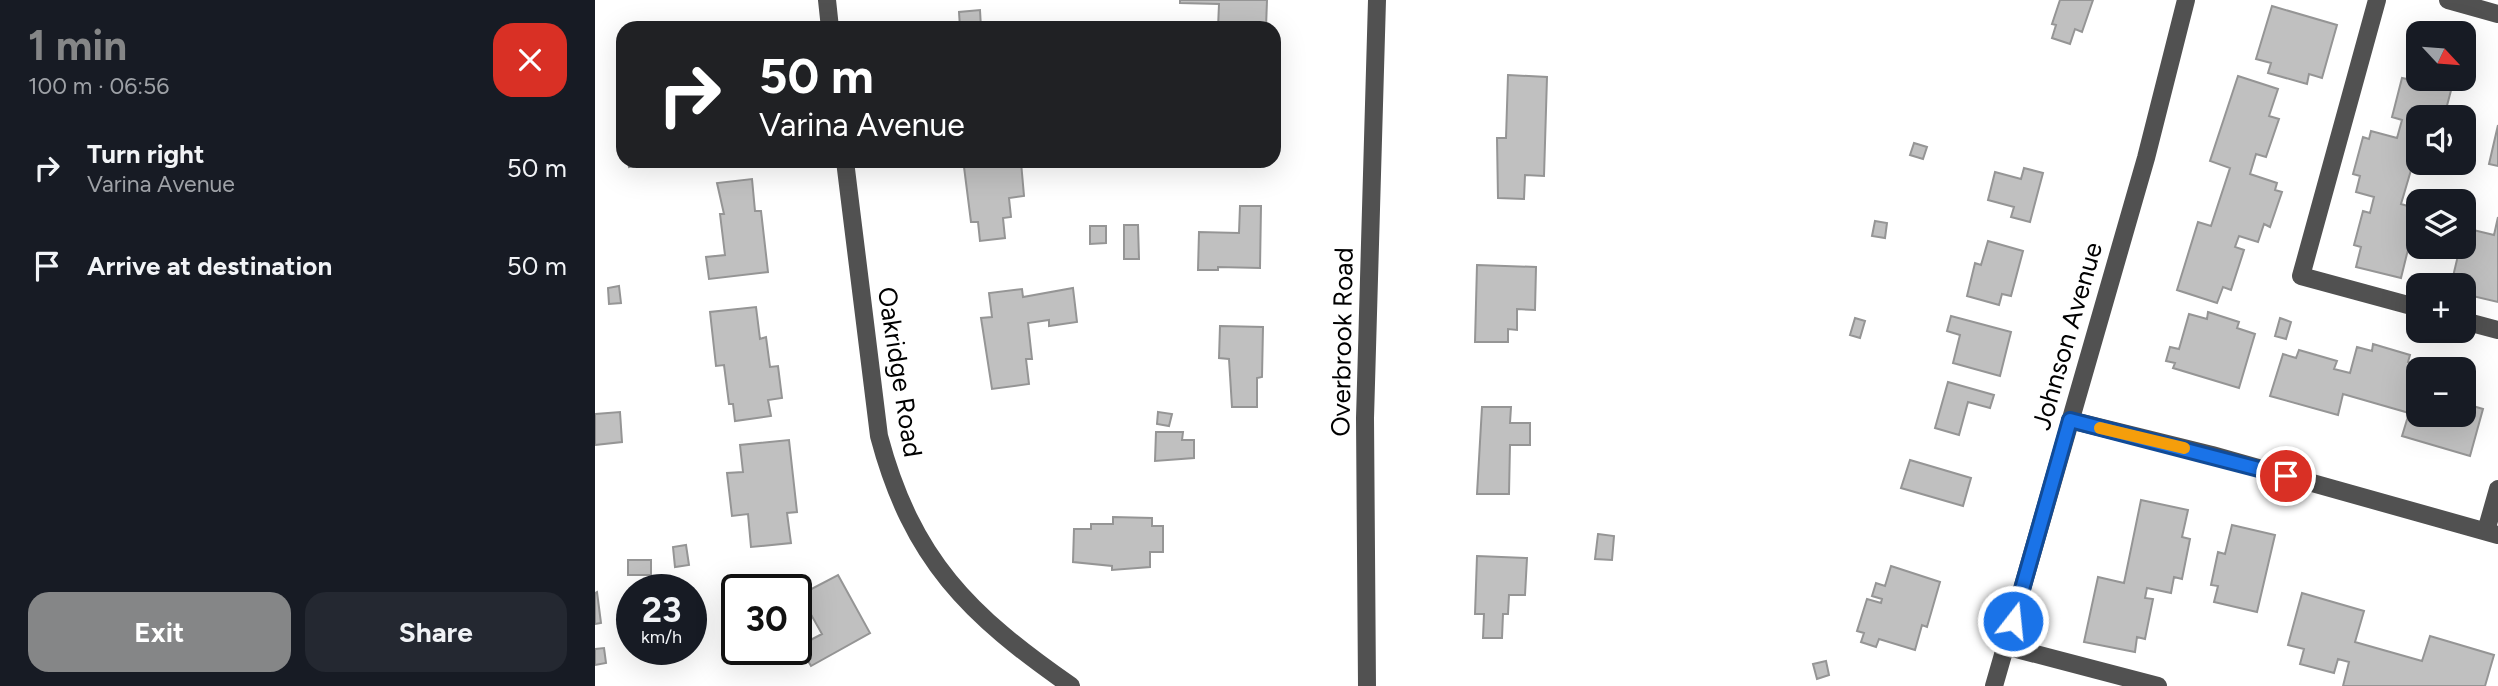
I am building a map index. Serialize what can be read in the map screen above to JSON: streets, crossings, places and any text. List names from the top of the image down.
{
  "streets": {
    "street": ["Johnson Avenue", "Overbrook Road", "Oakridge Road"]
  },
  "north": "bottom right",
  "page": {
    "heading": ["1 min", "100 m · 06:56"],
    "map_buttons": ["+", "−"],
    "turn": ["50 m", "Varina Avenue"],
    "list": [
      {
        "name": "Turn right",
        "note": "Varina Avenue",
        "value": "50 m"
      },
      {
        "name": "Arrive at destination",
        "value": "50 m"
      }
    ],
    "speed": "23 km/h",
    "limit": "30",
    "buttons": ["Exit", "Share"]
  }
}
